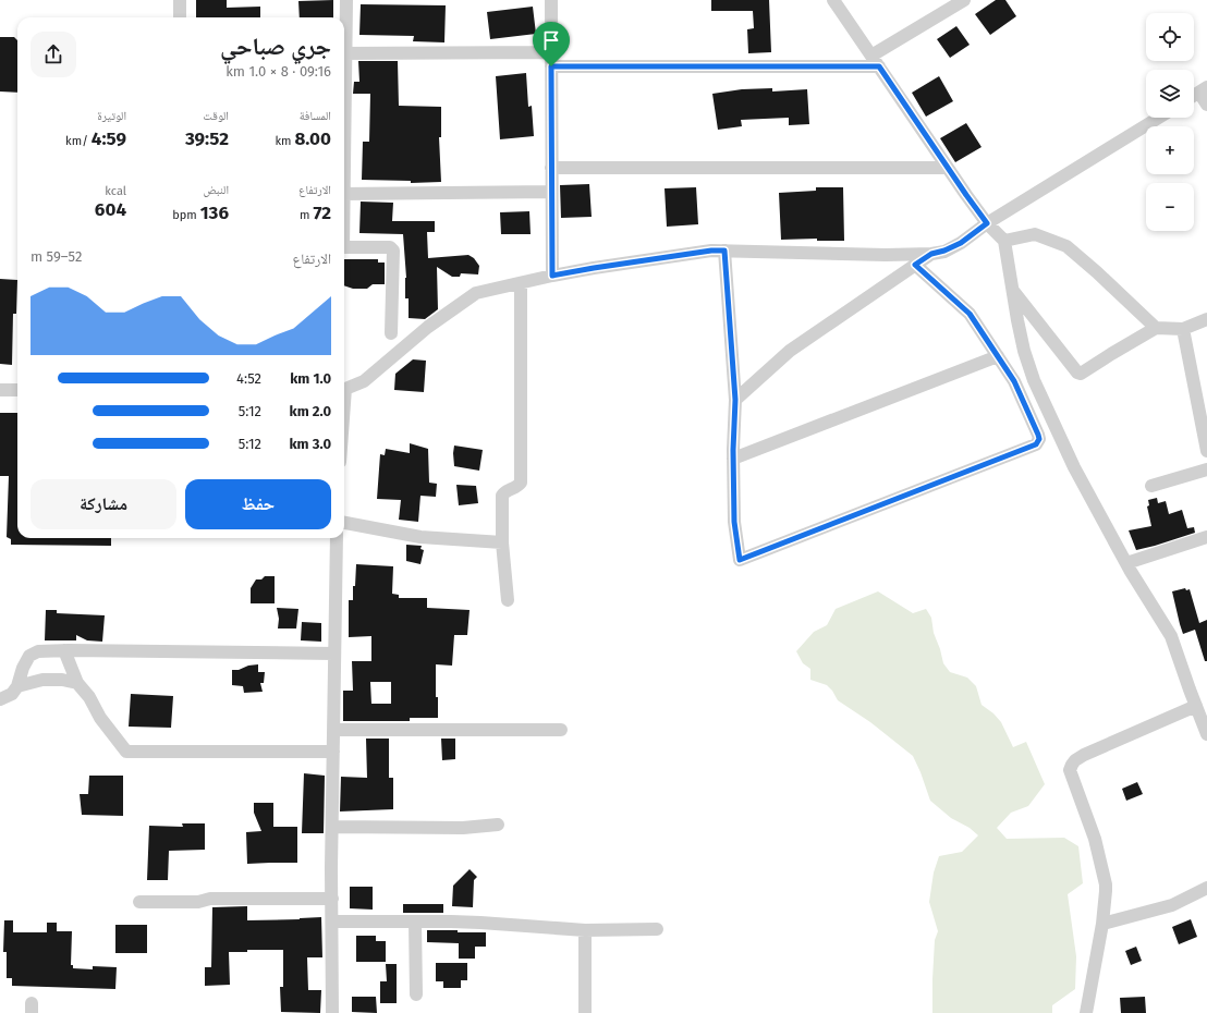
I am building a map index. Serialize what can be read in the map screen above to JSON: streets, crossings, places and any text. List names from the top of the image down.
{
  "page": {
    "map_buttons": ["+", "−"],
    "heading": ["جري صباحي", "09:16 · 8 × 1.0 km"],
    "stats": [
      ["المسافة", "8.00 km"],
      ["الوقت", "39:52"],
      ["الوتيرة", "4:59 /km"],
      ["الارتفاع", "72 m"],
      ["النبض", "136 bpm"],
      ["kcal", "604"]
    ],
    "chart": ["الارتفاع", "52–59 m"],
    "list": [
      {
        "name": "1.0 km",
        "note": "4:52"
      },
      {
        "name": "2.0 km",
        "note": "5:12"
      },
      {
        "name": "3.0 km",
        "note": "5:12"
      }
    ],
    "buttons": ["حفظ", "مشاركة"]
  }
}
